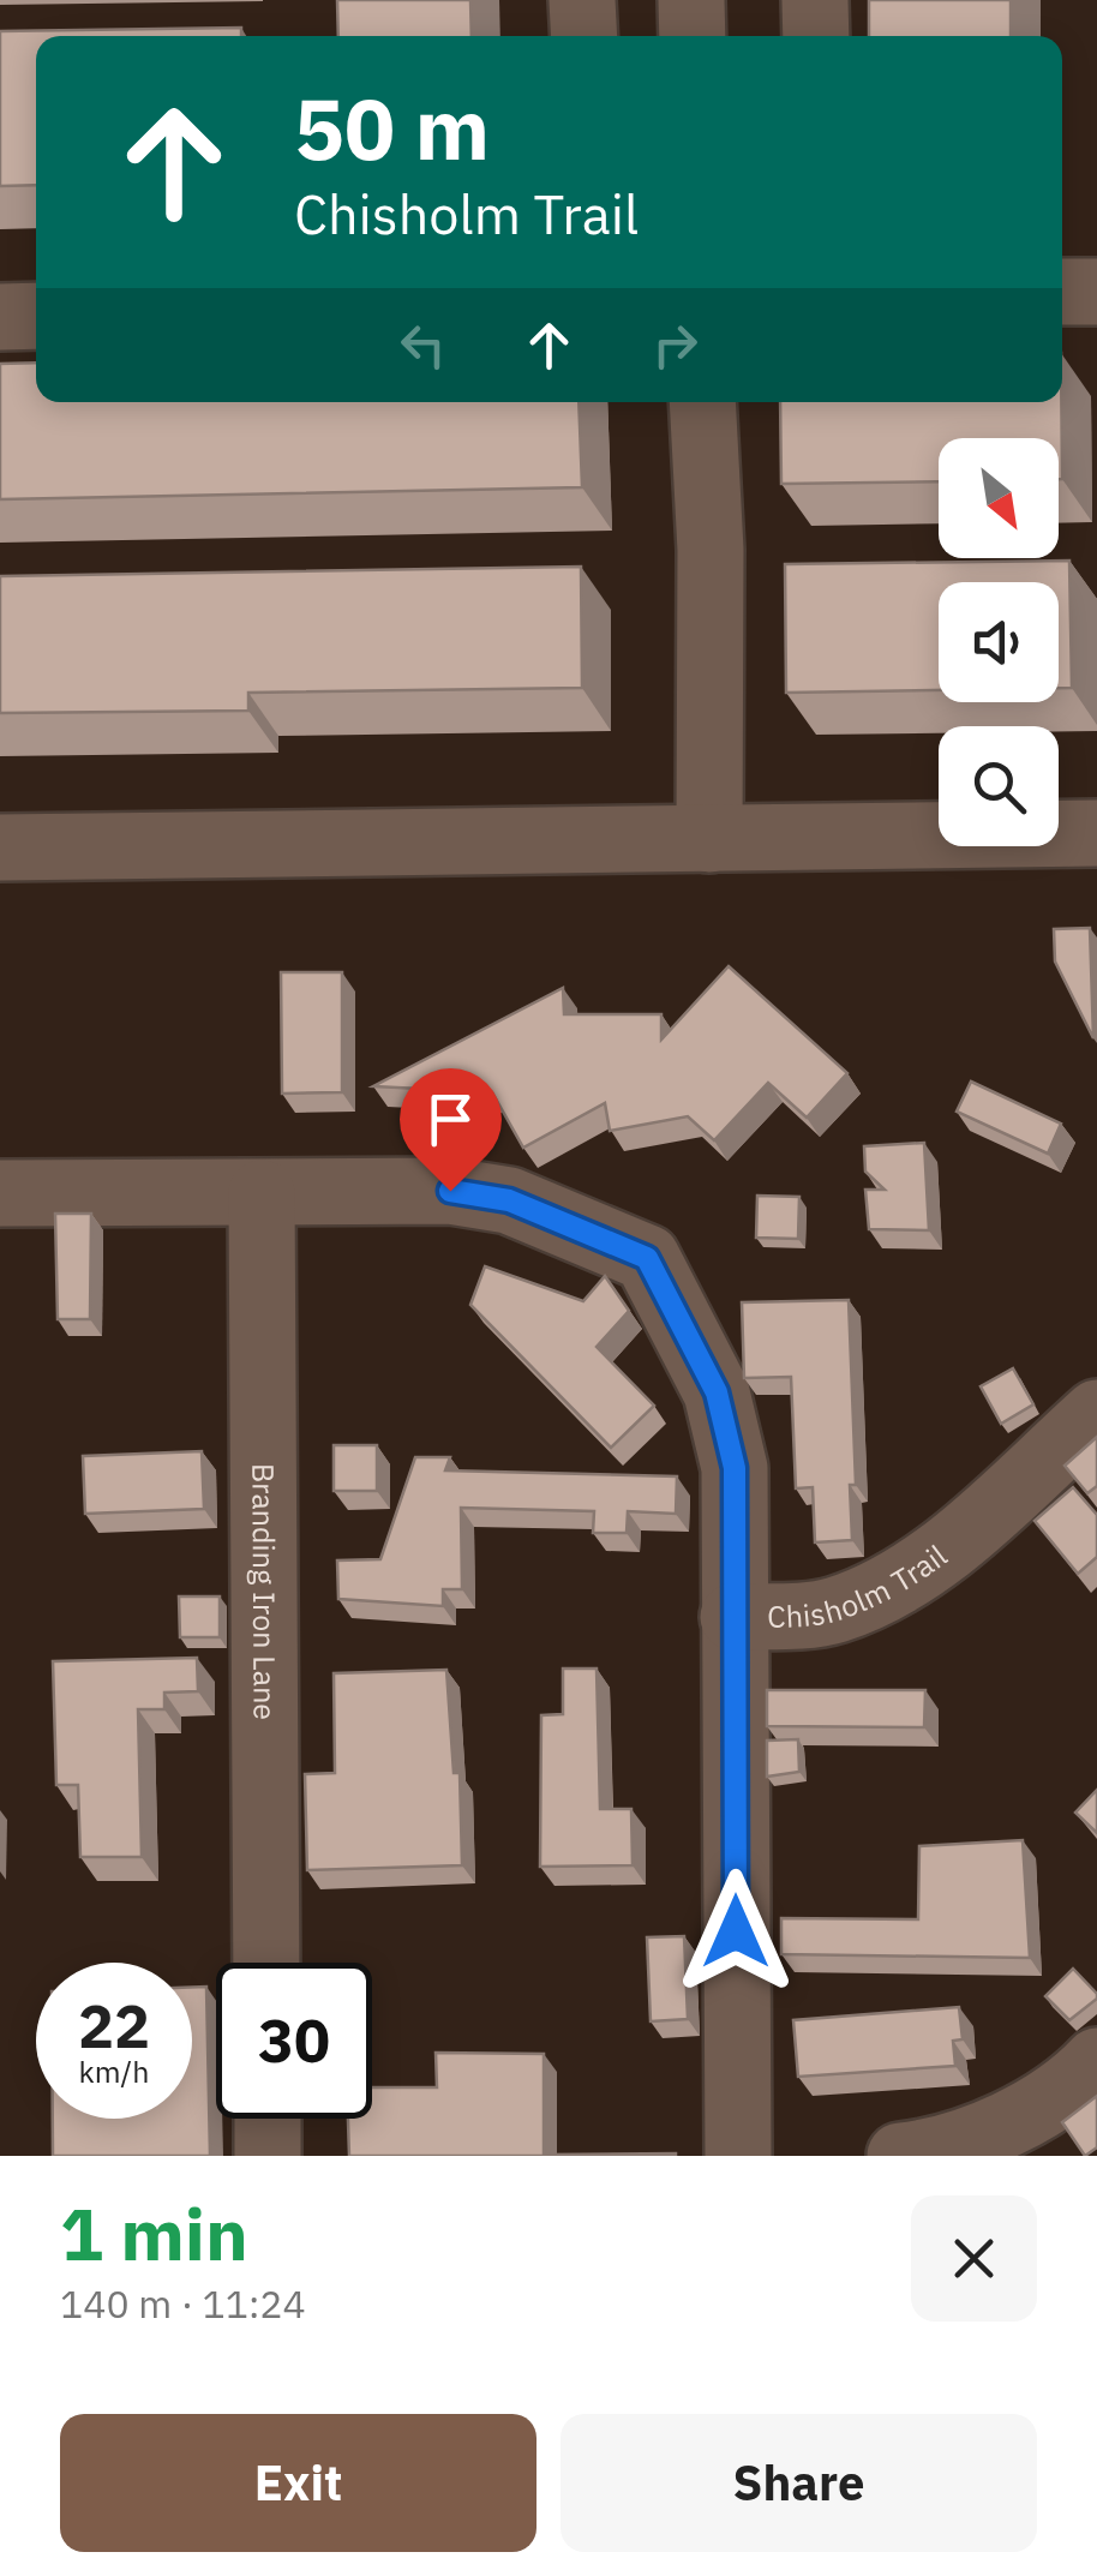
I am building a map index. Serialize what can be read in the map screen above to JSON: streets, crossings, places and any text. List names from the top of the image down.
{
  "streets": {
    "street": ["Chisholm Trail", "Branding Iron Lane"]
  },
  "crossings": [
    ["Chisholm Trail", "Branding Iron Lane"]
  ],
  "north": "bottom right",
  "page": {
    "turn": ["50 m", "Chisholm Trail"],
    "speed": "22 km/h",
    "limit": "30",
    "heading": ["1 min", "140 m · 11:24"],
    "buttons": ["Exit", "Share"]
  }
}
